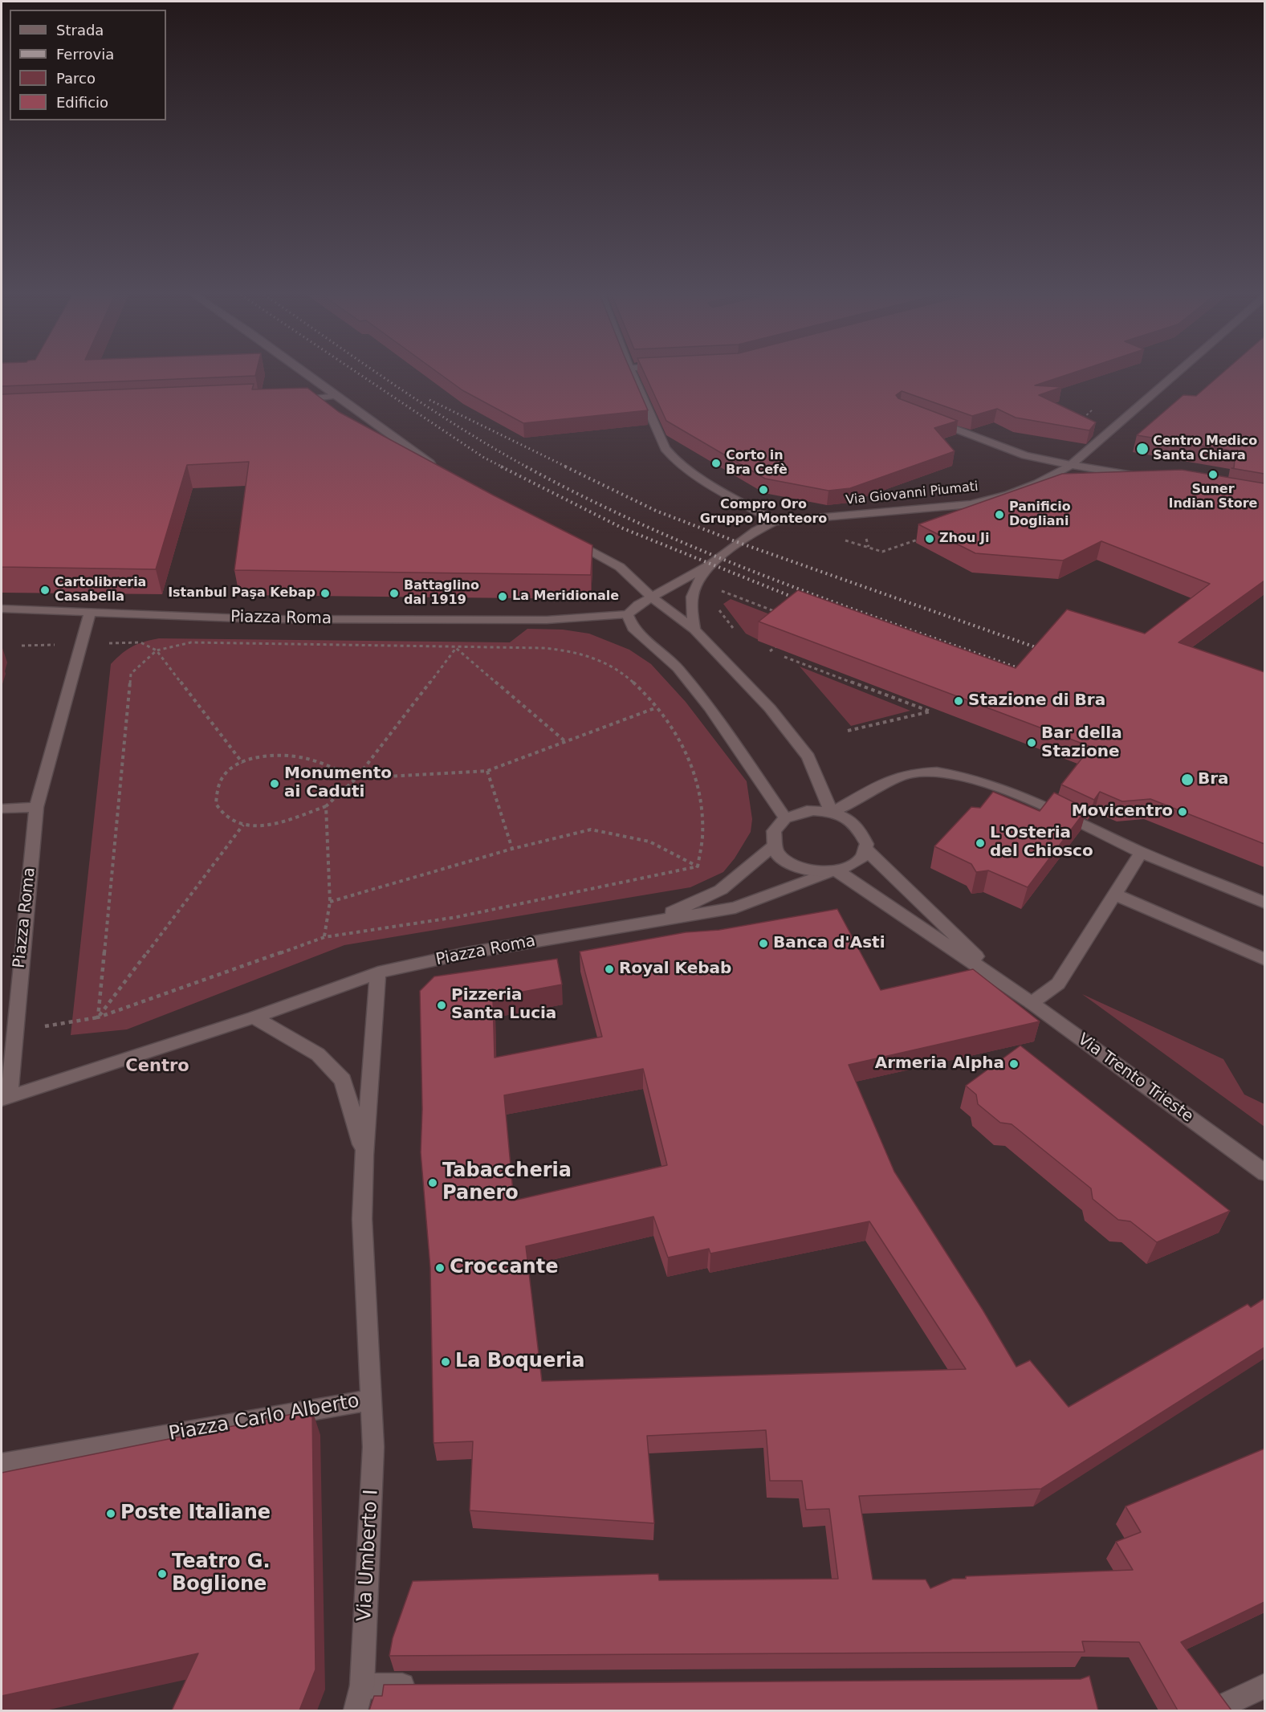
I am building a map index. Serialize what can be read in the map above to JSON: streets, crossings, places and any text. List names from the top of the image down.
{
  "streets": {
    "street": [
      "Via Giovanni Piumati",
      "Piazza Roma",
      "Via Trento Trieste",
      "Piazza Carlo Alberto",
      "Via Umberto I"
    ]
  },
  "crossings": [
    ["Piazza Roma", "Piazza Carlo Alberto"],
    ["Piazza Carlo Alberto", "Via Umberto I"]
  ],
  "districts": ["Centro"],
  "places": [
    "Centro Medico Santa Chiara",
    "Corto in Bra Cefè",
    "Suner Indian Store",
    "Compro Oro Gruppo Monteoro",
    "Panificio Dogliani",
    "Zhou Ji",
    "Cartolibreria Casabella",
    "Istanbul Paşa Kebap",
    "Battaglino dal 1919",
    "La Meridionale",
    "Stazione di Bra",
    "Bar della Stazione",
    "Bra",
    "Monumento ai Caduti",
    "Movicentro",
    "L'Osteria del Chiosco",
    "Banca d'Asti",
    "Royal Kebab",
    "Pizzeria Santa Lucia",
    "Armeria Alpha",
    "Tabaccheria Panero",
    "Croccante",
    "La Boqueria",
    "Poste Italiane",
    "Teatro G. Boglione"
  ],
  "legend": [
    "Strada",
    "Ferrovia",
    "Parco",
    "Edificio"
  ]
}
